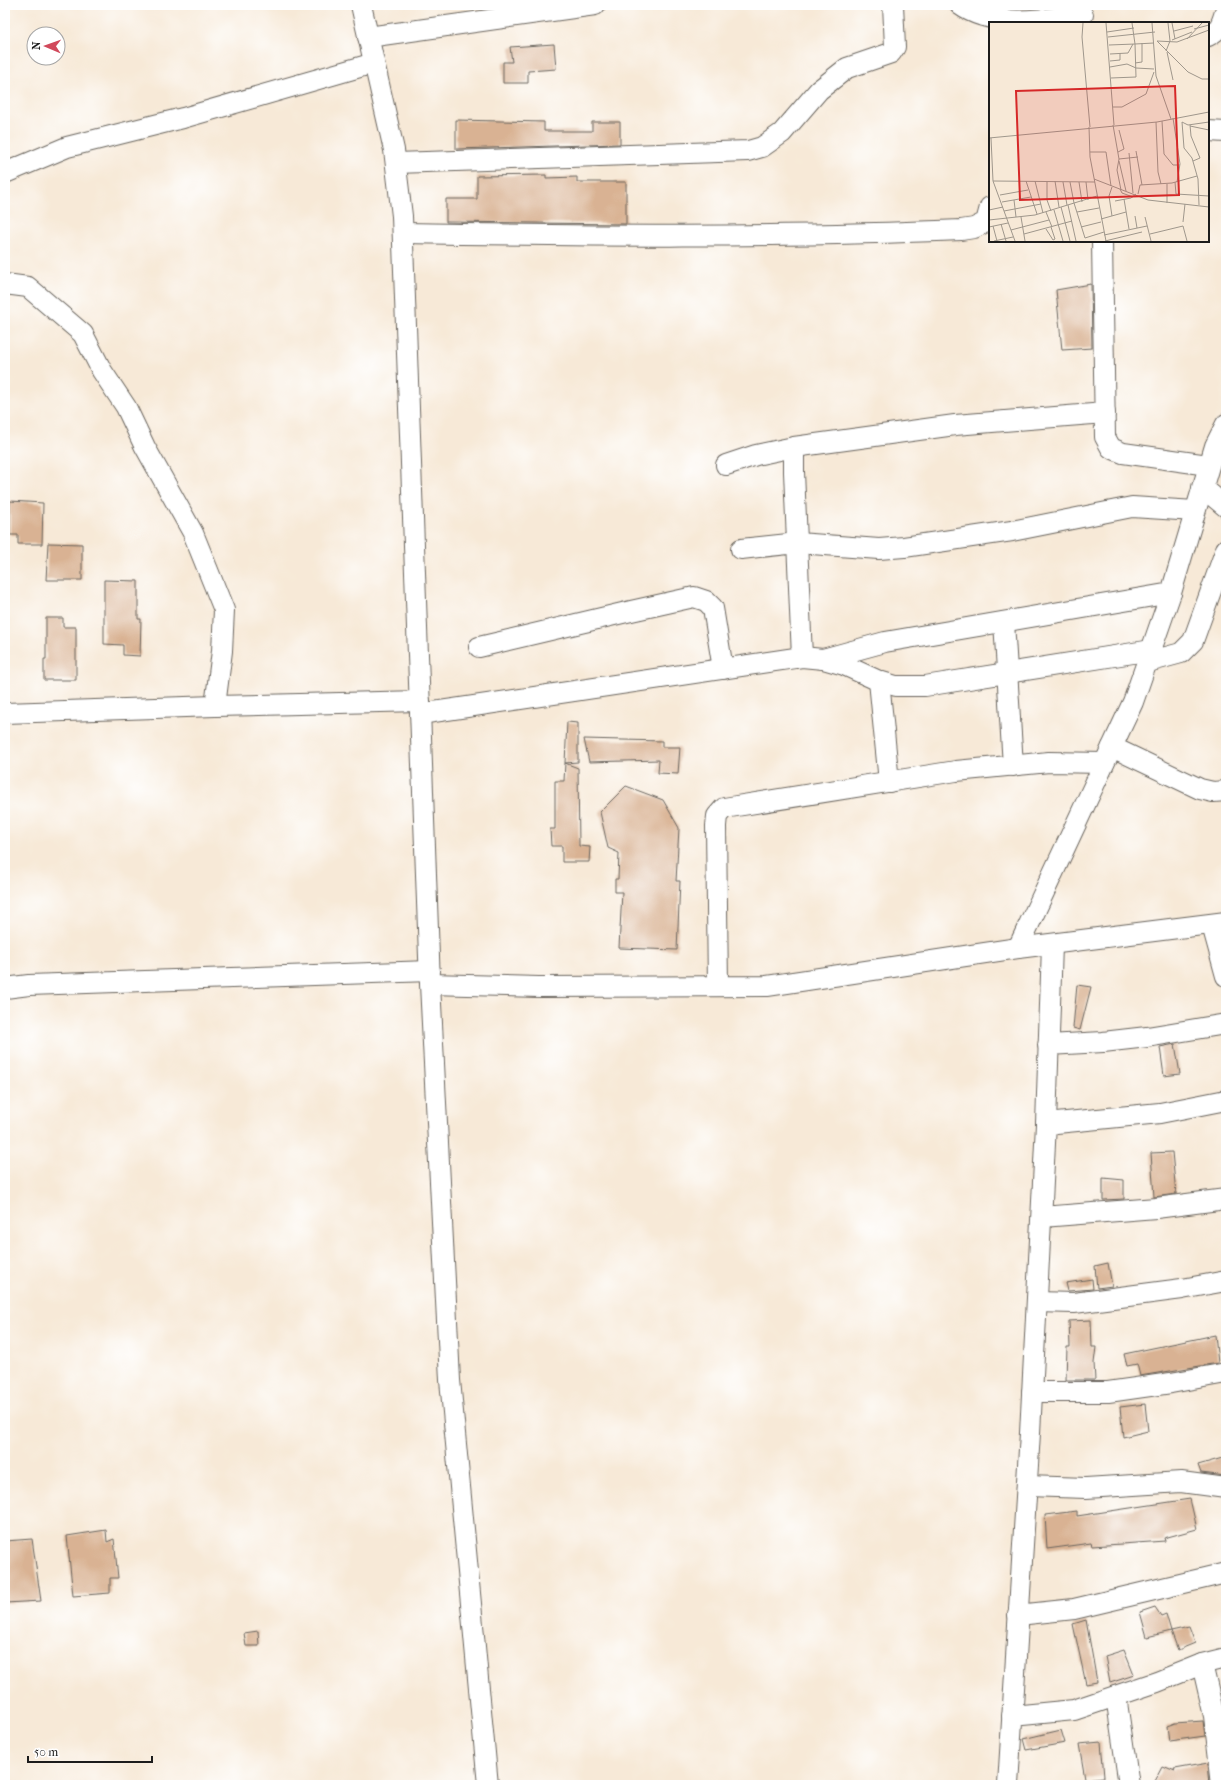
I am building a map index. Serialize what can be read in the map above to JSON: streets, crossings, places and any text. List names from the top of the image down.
{
  "scale_bar": "50 m",
  "north": "left"
}
